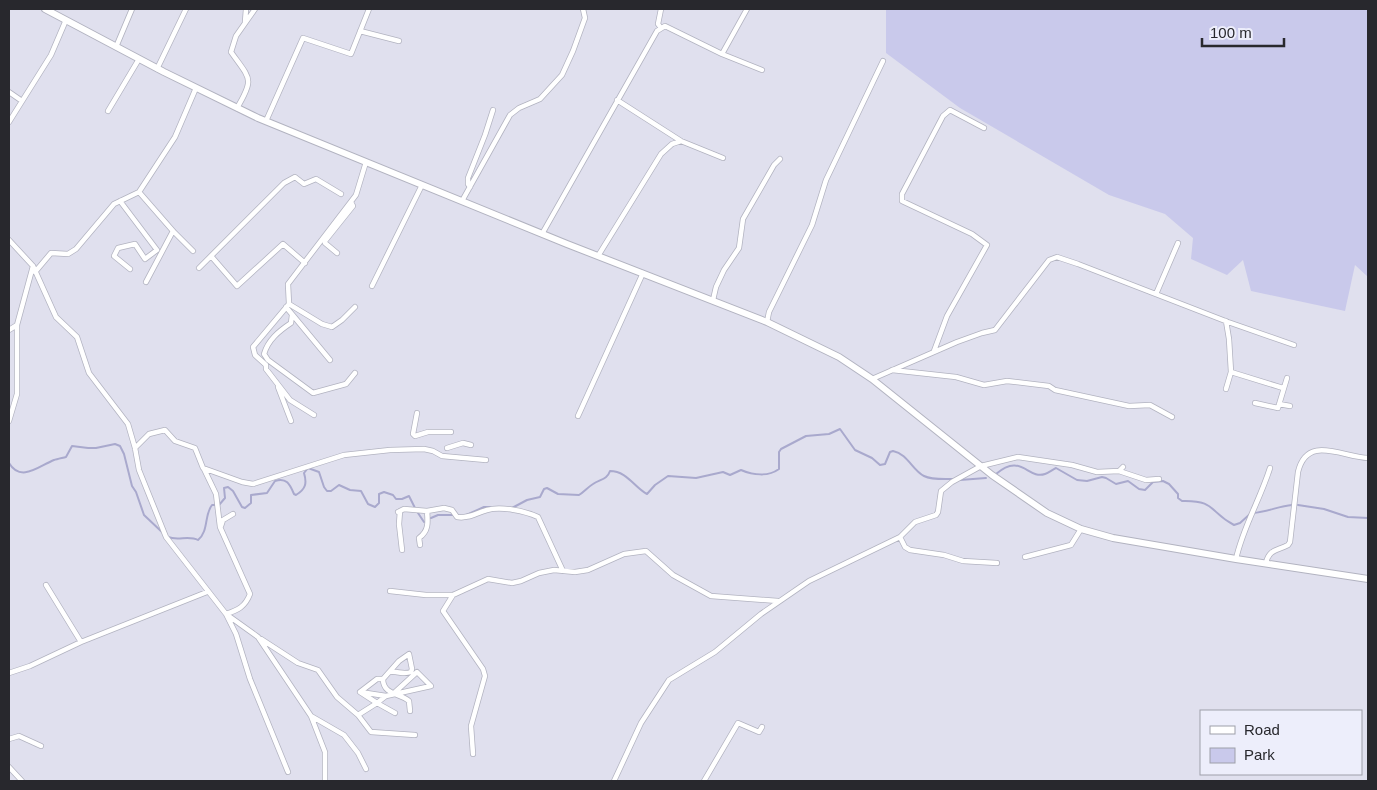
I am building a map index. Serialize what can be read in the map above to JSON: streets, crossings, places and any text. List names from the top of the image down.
{
  "legend": ["Road", "Park"],
  "scale_bar": "100 m"
}
